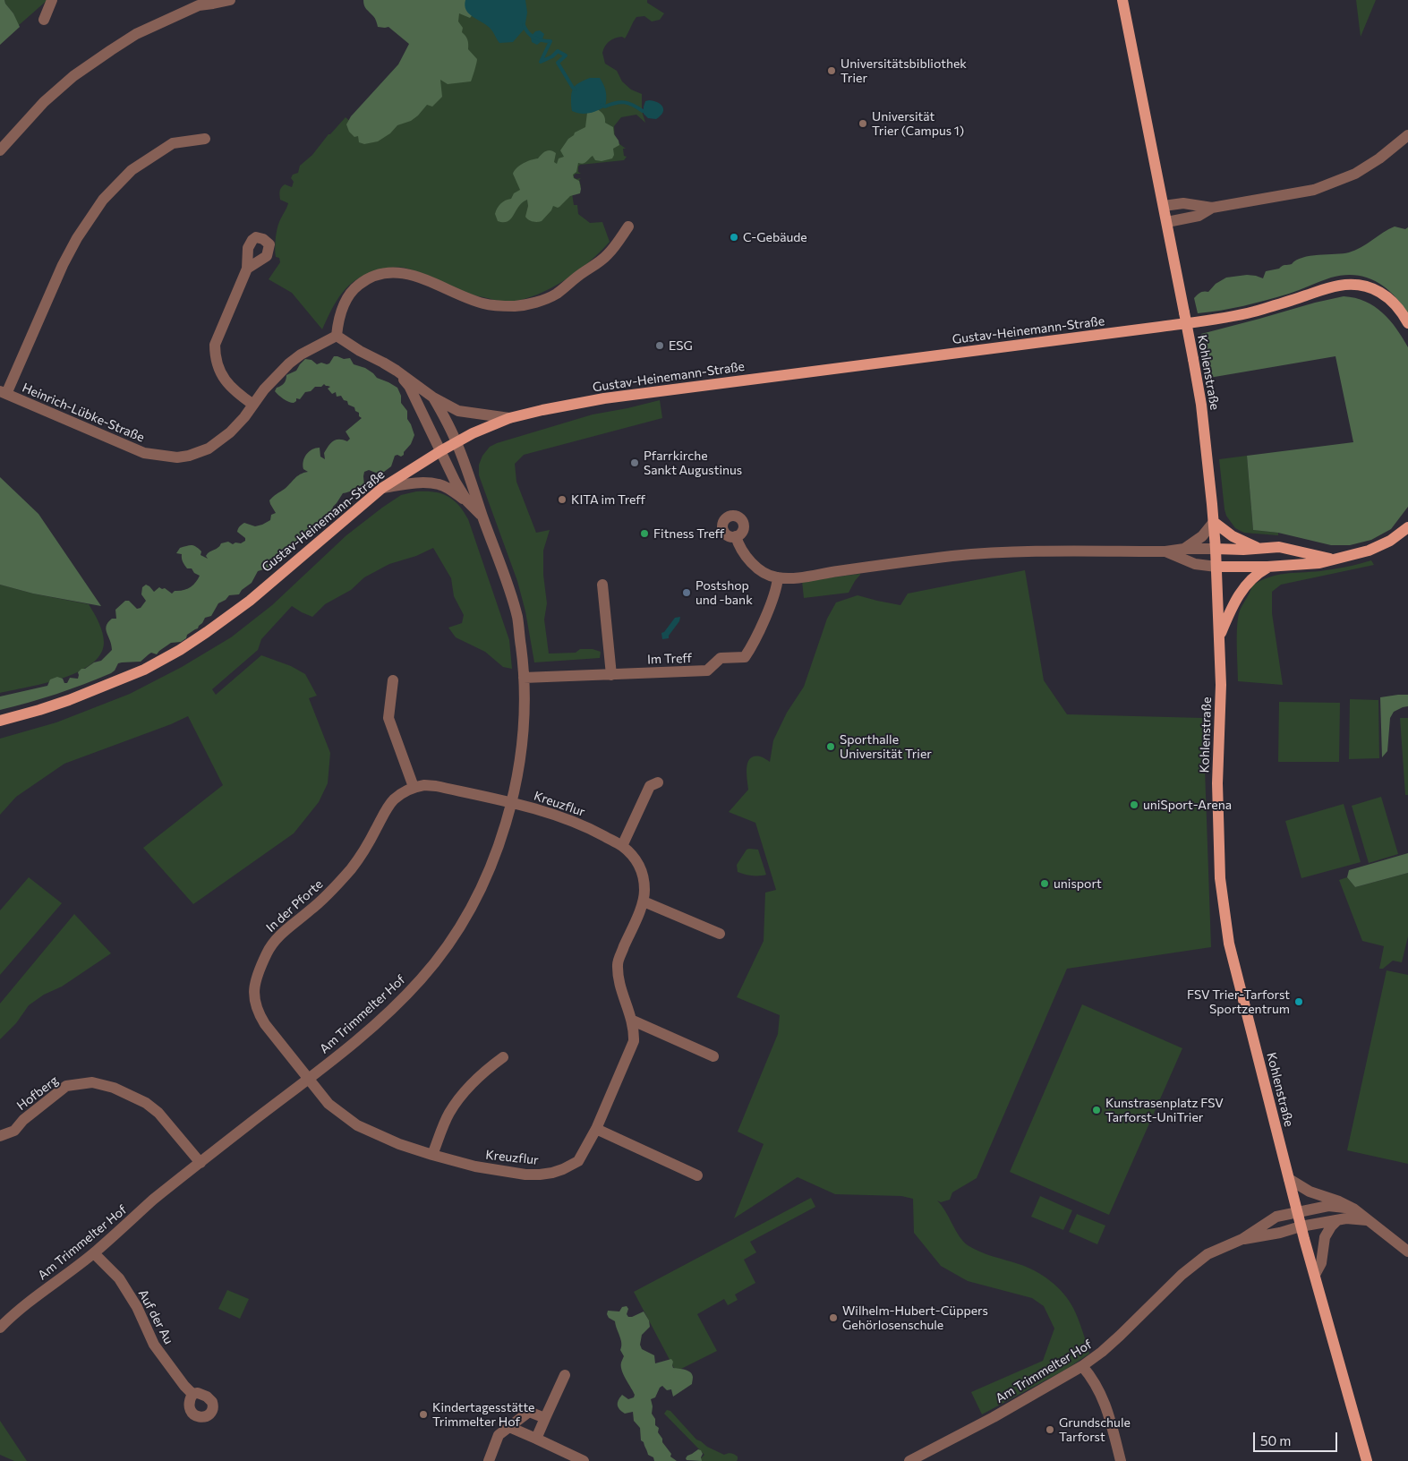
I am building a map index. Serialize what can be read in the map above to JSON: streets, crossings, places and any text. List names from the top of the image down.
{
  "streets": {
    "main road": ["Gustav-Heinemann-Straße", "Kohlenstraße"],
    "street": [
      "Heinrich-Lübke-Straße",
      "Im Treff",
      "Kreuzflur",
      "In der Pforte",
      "Am Trimmelter Hof",
      "Hofberg",
      "Auf der Au"
    ]
  },
  "crossings": [
    ["Gustav-Heinemann-Straße", "Am Trimmelter Hof"],
    ["Kohlenstraße", "Am Trimmelter Hof"],
    ["Im Treff", "Am Trimmelter Hof"],
    ["Kreuzflur", "In der Pforte"],
    ["Kreuzflur", "Am Trimmelter Hof"],
    ["In der Pforte", "Am Trimmelter Hof"],
    ["Am Trimmelter Hof", "Hofberg"],
    ["Am Trimmelter Hof", "Auf der Au"]
  ],
  "places": [
    "Universitätsbibliothek Trier",
    "Universität Trier (Campus 1)",
    "C-Gebäude",
    "ESG",
    "Pfarrkirche Sankt Augustinus",
    "KITA im Treff",
    "Fitness Treff",
    "Postshop und -bank",
    "Sporthalle Universität Trier",
    "uniSport-Arena",
    "unisport",
    "FSV Trier-Tarforst Sportzentrum",
    "Kunstrasenplatz FSV Tarforst-UniTrier",
    "Wilhelm-Hubert-Cüppers Gehörlosenschule",
    "Kindertagesstätte Trimmelter Hof",
    "Grundschule Tarforst"
  ],
  "scale_bar": "50 m"
}
